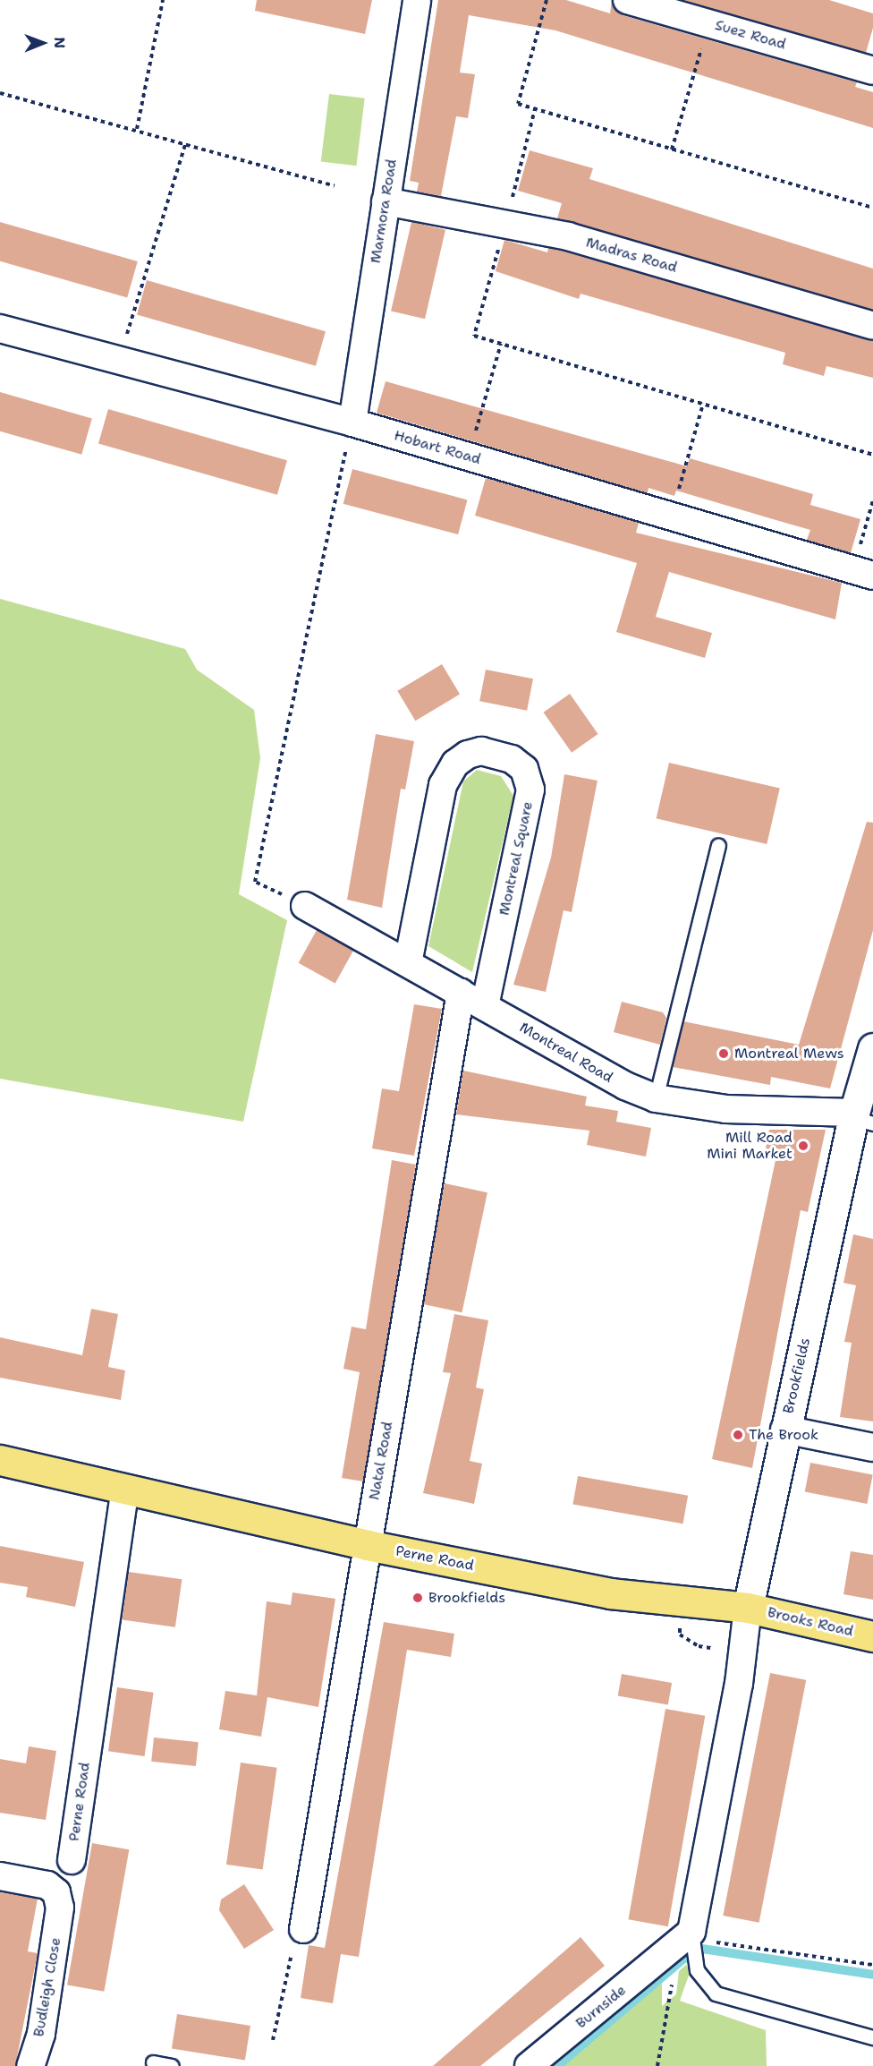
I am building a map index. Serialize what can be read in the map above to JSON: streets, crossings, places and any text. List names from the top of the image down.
{
  "streets": {
    "main road": ["Perne Road", "Brooks Road"],
    "street": [
      "Suez Road",
      "Marmora Road",
      "Madras Road",
      "Hobart Road",
      "Montreal Square",
      "Montreal Road",
      "Brookfields",
      "Natal Road",
      "Budleigh Close",
      "Burnside"
    ]
  },
  "crossings": [
    ["Marmora Road", "Madras Road"],
    ["Marmora Road", "Hobart Road"],
    ["Montreal Square", "Montreal Road"],
    ["Montreal Road", "Brookfields"],
    ["Montreal Road", "Natal Road"],
    ["Brookfields", "Perne Road"],
    ["Brookfields", "Brooks Road"],
    ["Brookfields", "Burnside"],
    ["Natal Road", "Perne Road"],
    ["Perne Road", "Brooks Road"]
  ],
  "places": [
    "Montreal Mews",
    "Mill Road Mini Market",
    "The Brook",
    "Brookfields"
  ],
  "north": "right"
}
